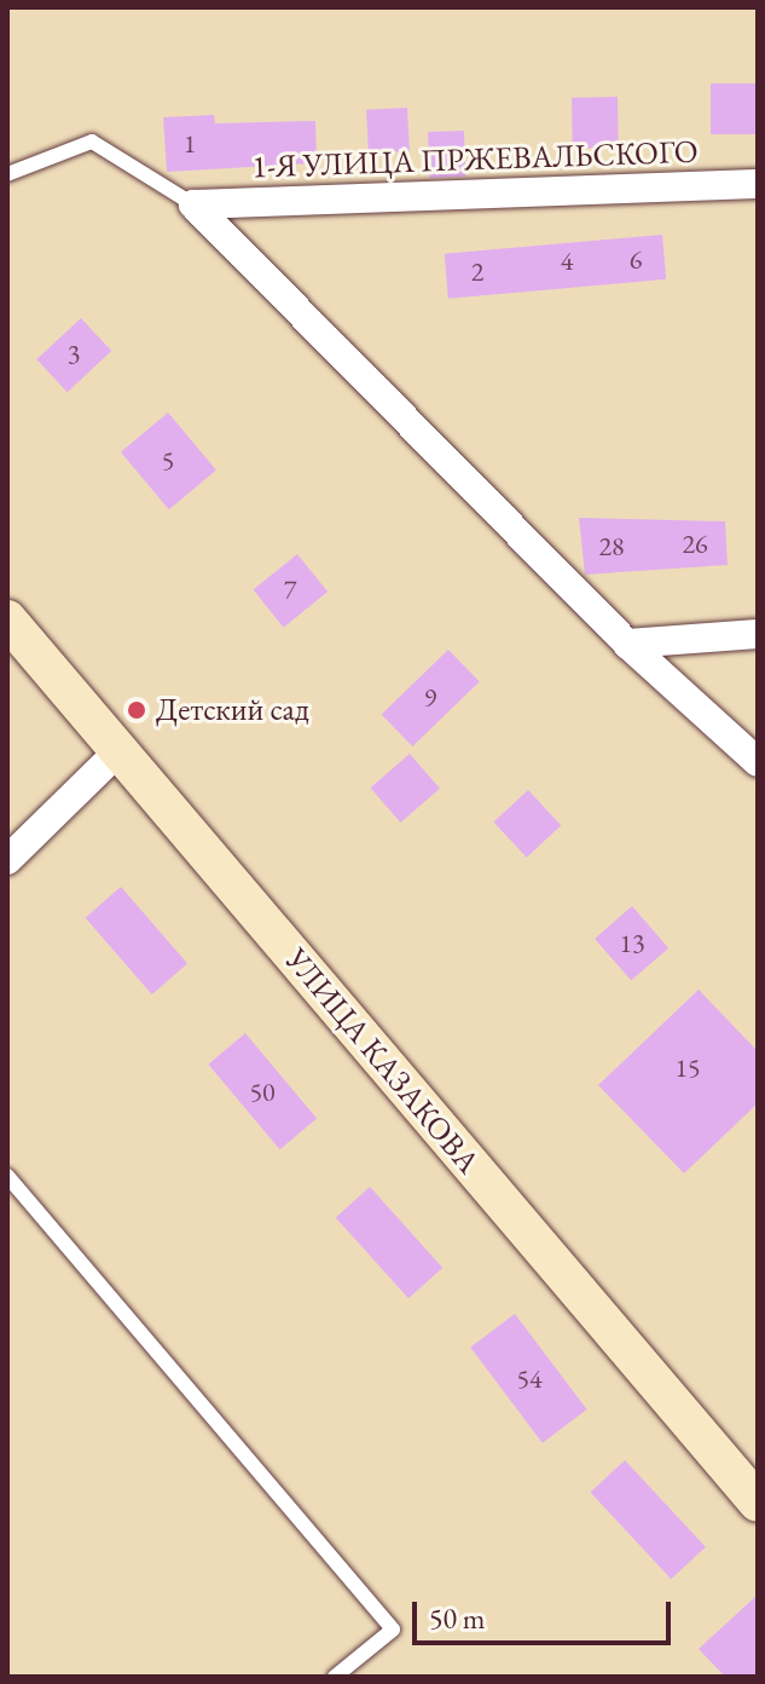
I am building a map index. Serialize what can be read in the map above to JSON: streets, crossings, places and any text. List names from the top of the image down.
{
  "streets": {
    "main road": ["УЛИЦА КАЗАКОВА"],
    "street": ["1-Я УЛИЦА ПРЖЕВАЛЬСКОГО"]
  },
  "places": ["Детский сад"],
  "house_numbers": [
    "1",
    "6",
    "4",
    "2",
    "3",
    "5",
    "26",
    "28",
    "7",
    "9",
    "13",
    "15",
    "50",
    "54"
  ],
  "scale_bar": "50 m"
}
